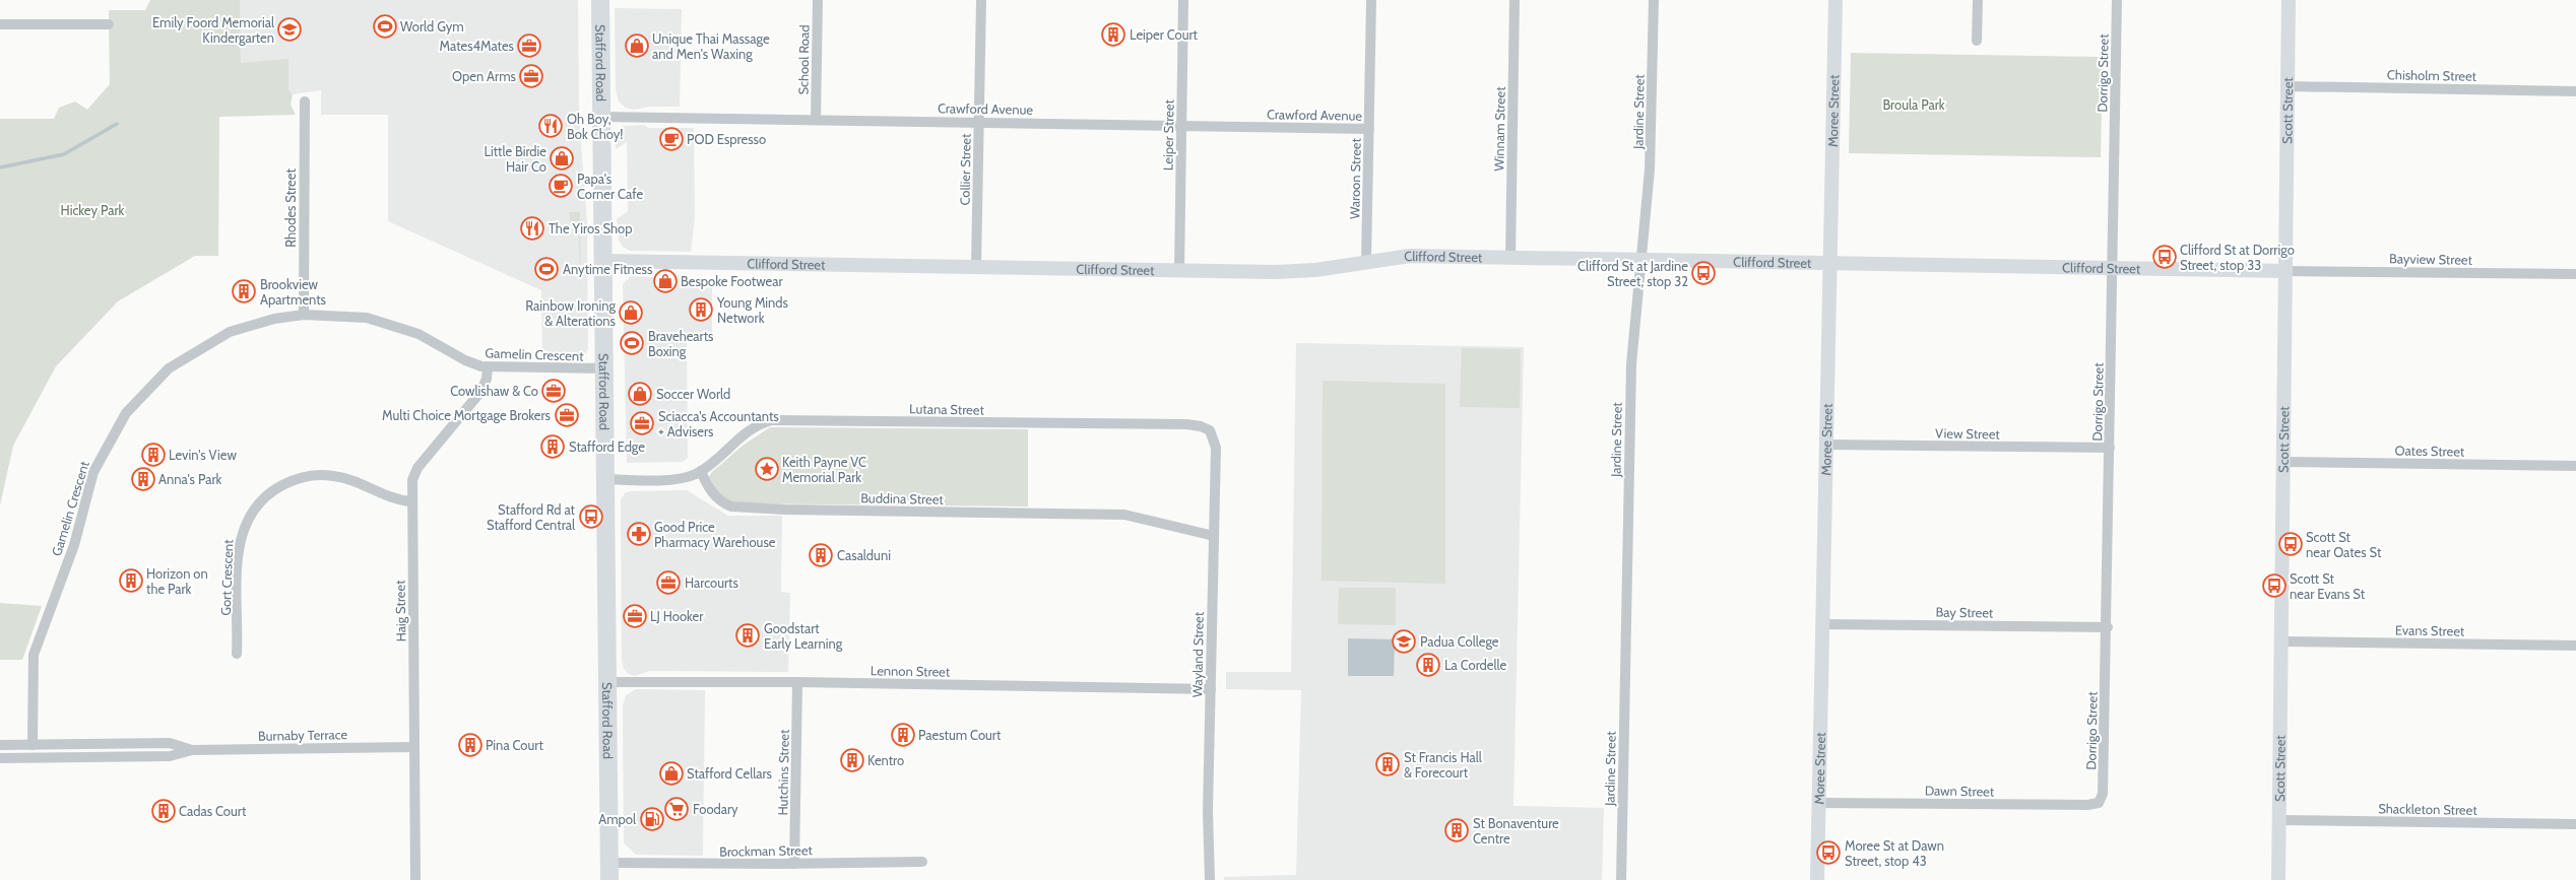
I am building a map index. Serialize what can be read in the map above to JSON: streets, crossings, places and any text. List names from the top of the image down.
{
  "streets": {
    "highway": ["Stafford Road"],
    "street": [
      "School Road",
      "Dorrigo Street",
      "Chisholm Street",
      "Crawford Avenue",
      "Jardine Street",
      "Moree Street",
      "Scott Street",
      "Winnam Street",
      "Leiper Street",
      "Collier Street",
      "Waroon Street",
      "Rhodes Street",
      "Clifford Street",
      "Bayview Street",
      "Gamelin Crescent",
      "Lutana Street",
      "View Street",
      "Oates Street",
      "Buddina Street",
      "Gort Crescent",
      "Haig Street",
      "Bay Street",
      "Evans Street",
      "Wayland Street",
      "Lennon Street",
      "Burnaby Terrace",
      "Hutchins Street",
      "Dawn Street",
      "Shackleton Street",
      "Brockman Street"
    ]
  },
  "crossings": [
    ["School Road", "Crawford Avenue"],
    ["Stafford Road", "Crawford Avenue"],
    ["Stafford Road", "Clifford Street"],
    ["Stafford Road", "Gamelin Crescent"],
    ["Stafford Road", "Lennon Street"],
    ["Stafford Road", "Brockman Street"],
    ["Dorrigo Street", "Clifford Street"],
    ["Dorrigo Street", "View Street"],
    ["Dorrigo Street", "Bay Street"],
    ["Dorrigo Street", "Dawn Street"],
    ["Chisholm Street", "Scott Street"],
    ["Crawford Avenue", "Leiper Street"],
    ["Crawford Avenue", "Collier Street"],
    ["Crawford Avenue", "Waroon Street"],
    ["Jardine Street", "Clifford Street"],
    ["Moree Street", "Clifford Street"],
    ["Moree Street", "View Street"],
    ["Moree Street", "Bay Street"],
    ["Moree Street", "Dawn Street"],
    ["Scott Street", "Clifford Street"],
    ["Scott Street", "Bayview Street"],
    ["Scott Street", "Oates Street"],
    ["Scott Street", "Evans Street"],
    ["Scott Street", "Shackleton Street"],
    ["Winnam Street", "Clifford Street"],
    ["Leiper Street", "Clifford Street"],
    ["Collier Street", "Clifford Street"],
    ["Waroon Street", "Clifford Street"],
    ["Rhodes Street", "Gamelin Crescent"],
    ["Clifford Street", "Bayview Street"],
    ["Gamelin Crescent", "Haig Street"],
    ["Gamelin Crescent", "Burnaby Terrace"],
    ["Lutana Street", "Buddina Street"],
    ["Lutana Street", "Wayland Street"],
    ["Buddina Street", "Wayland Street"],
    ["Gort Crescent", "Haig Street"],
    ["Haig Street", "Burnaby Terrace"],
    ["Wayland Street", "Lennon Street"],
    ["Lennon Street", "Hutchins Street"],
    ["Hutchins Street", "Brockman Street"]
  ],
  "parks": ["Broula Park", "Hickey Park"],
  "places": {
    "sports": ["World Gym", "Anytime Fitness", "Bravehearts Boxing"],
    "school or university": ["Emily Foord Memorial Kindergarten", "Padua College"],
    "building": [
      "Leiper Court",
      "Brookview Apartments",
      "Young Minds Network",
      "Stafford Edge",
      "Levin's View",
      "Anna's Park",
      "Casalduni",
      "Horizon on the Park",
      "Goodstart Early Learning",
      "La Cordelle",
      "Paestum Court",
      "Pina Court",
      "Kentro",
      "St Francis Hall & Forecourt",
      "Cadas Court",
      "St Bonaventure Centre"
    ],
    "office": [
      "Mates4Mates",
      "Open Arms",
      "Cowlishaw & Co",
      "Multi Choice Mortgage Brokers",
      "Sciacca's Accountants + Advisers",
      "Harcourts",
      "LJ Hooker"
    ],
    "shop": [
      "Unique Thai Massage and Men's Waxing",
      "Little Birdie Hair Co",
      "Bespoke Footwear",
      "Rainbow Ironing & Alterations",
      "Soccer World",
      "Stafford Cellars"
    ],
    "restaurant": ["Oh Boy, Bok Choy!", "The Yiros Shop"],
    "cafe": ["POD Espresso", "Papa's Corner Cafe"],
    "bus stop": [
      "Clifford St at Dorrigo Street, stop 33",
      "Clifford St at Jardine Street, stop 32",
      "Stafford Rd at Stafford Central",
      "Scott St near Oates St",
      "Scott St near Evans St",
      "Moree St at Dawn Street, stop 43"
    ],
    "place": ["Keith Payne VC Memorial Park"],
    "pharmacy": ["Good Price Pharmacy Warehouse"],
    "supermarket": ["Foodary"],
    "fuel station": ["Ampol"]
  }
}
